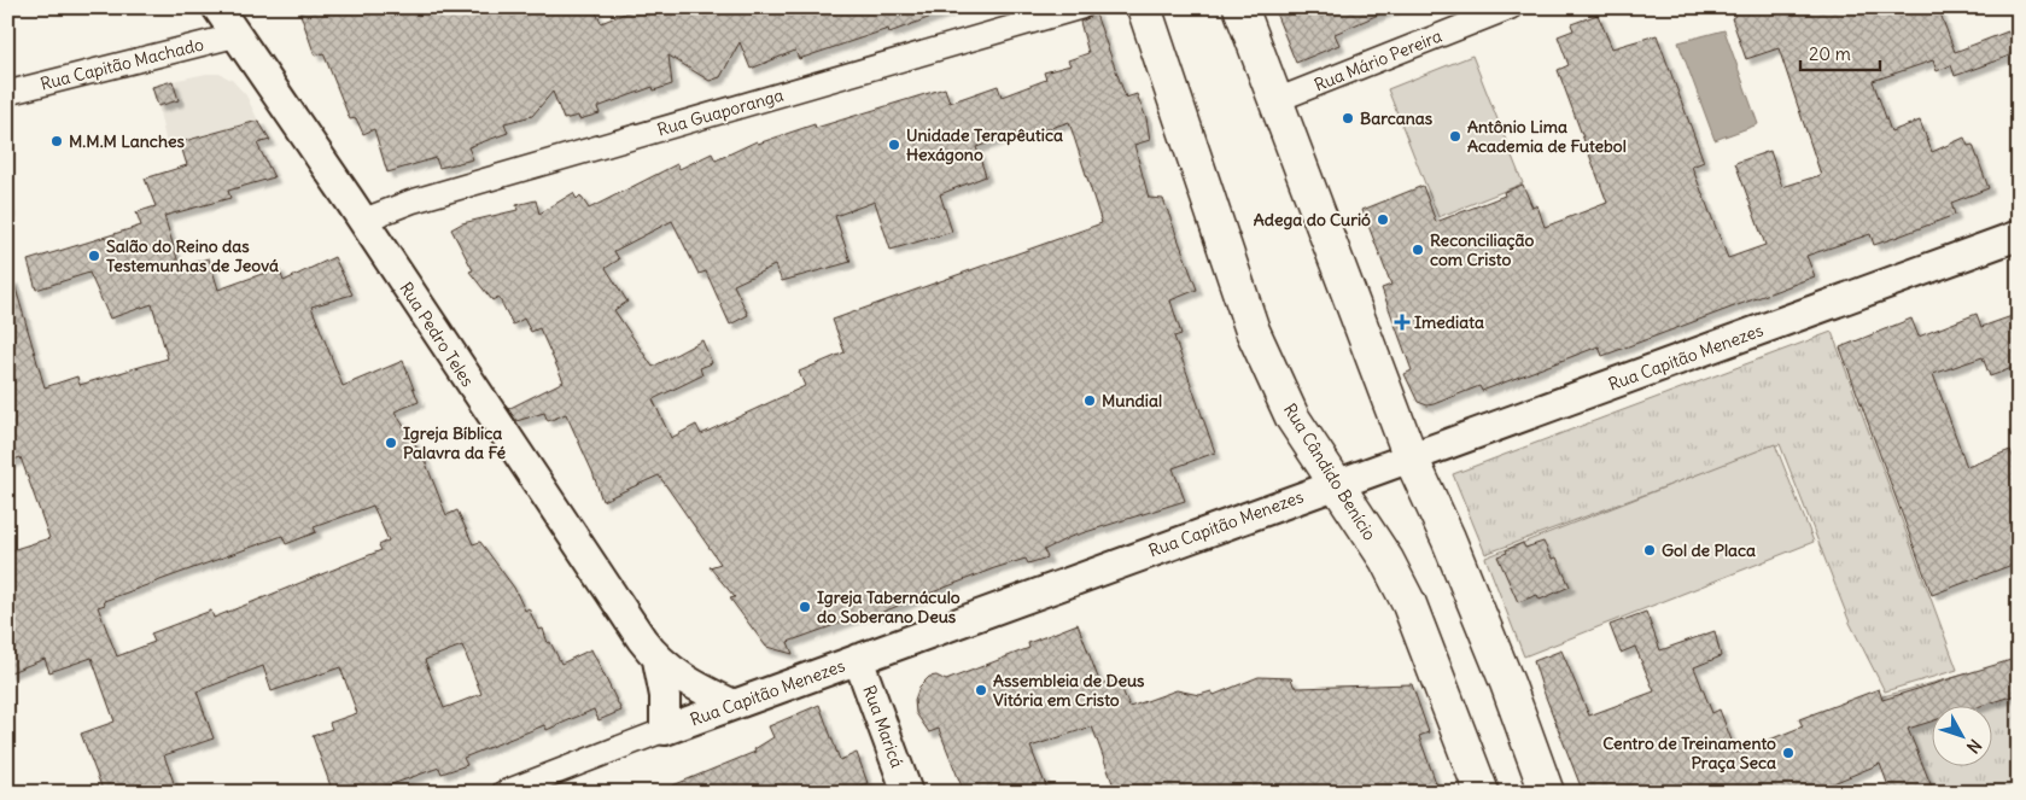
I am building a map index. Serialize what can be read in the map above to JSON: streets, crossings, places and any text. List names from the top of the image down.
{
  "streets": {
    "main road": ["Rua Cândido Benício"],
    "street": [
      "Rua Mário Pereira",
      "Rua Capitão Machado",
      "Rua Guaporanga",
      "Rua Pedro Teles",
      "Rua Capitão Menezes",
      "Rua Maricá"
    ]
  },
  "crossings": [
    ["Rua Capitão Machado", "Rua Pedro Teles"],
    ["Rua Guaporanga", "Rua Pedro Teles"],
    ["Rua Pedro Teles", "Rua Capitão Menezes"],
    ["Rua Capitão Menezes", "Rua Cândido Benício"],
    ["Rua Capitão Menezes", "Rua Maricá"]
  ],
  "places": {
    "other": [
      "Barcanas",
      "Antônio Lima Academia de Futebol",
      "M.M.M Lanches",
      "Unidade Terapêutica Hexágono",
      "Adega do Curió",
      "Reconciliação com Cristo",
      "Salão do Reino das Testemunhas de Jeová",
      "Mundial",
      "Igreja Bíblica Palavra da Fé",
      "Gol de Placa",
      "Igreja Tabernáculo do Soberano Deus",
      "Assembleia de Deus Vitória em Cristo",
      "Centro de Treinamento Praça Seca"
    ],
    "health": ["Imediata"]
  },
  "scale_bar": "20 m",
  "north": "bottom right"
}
